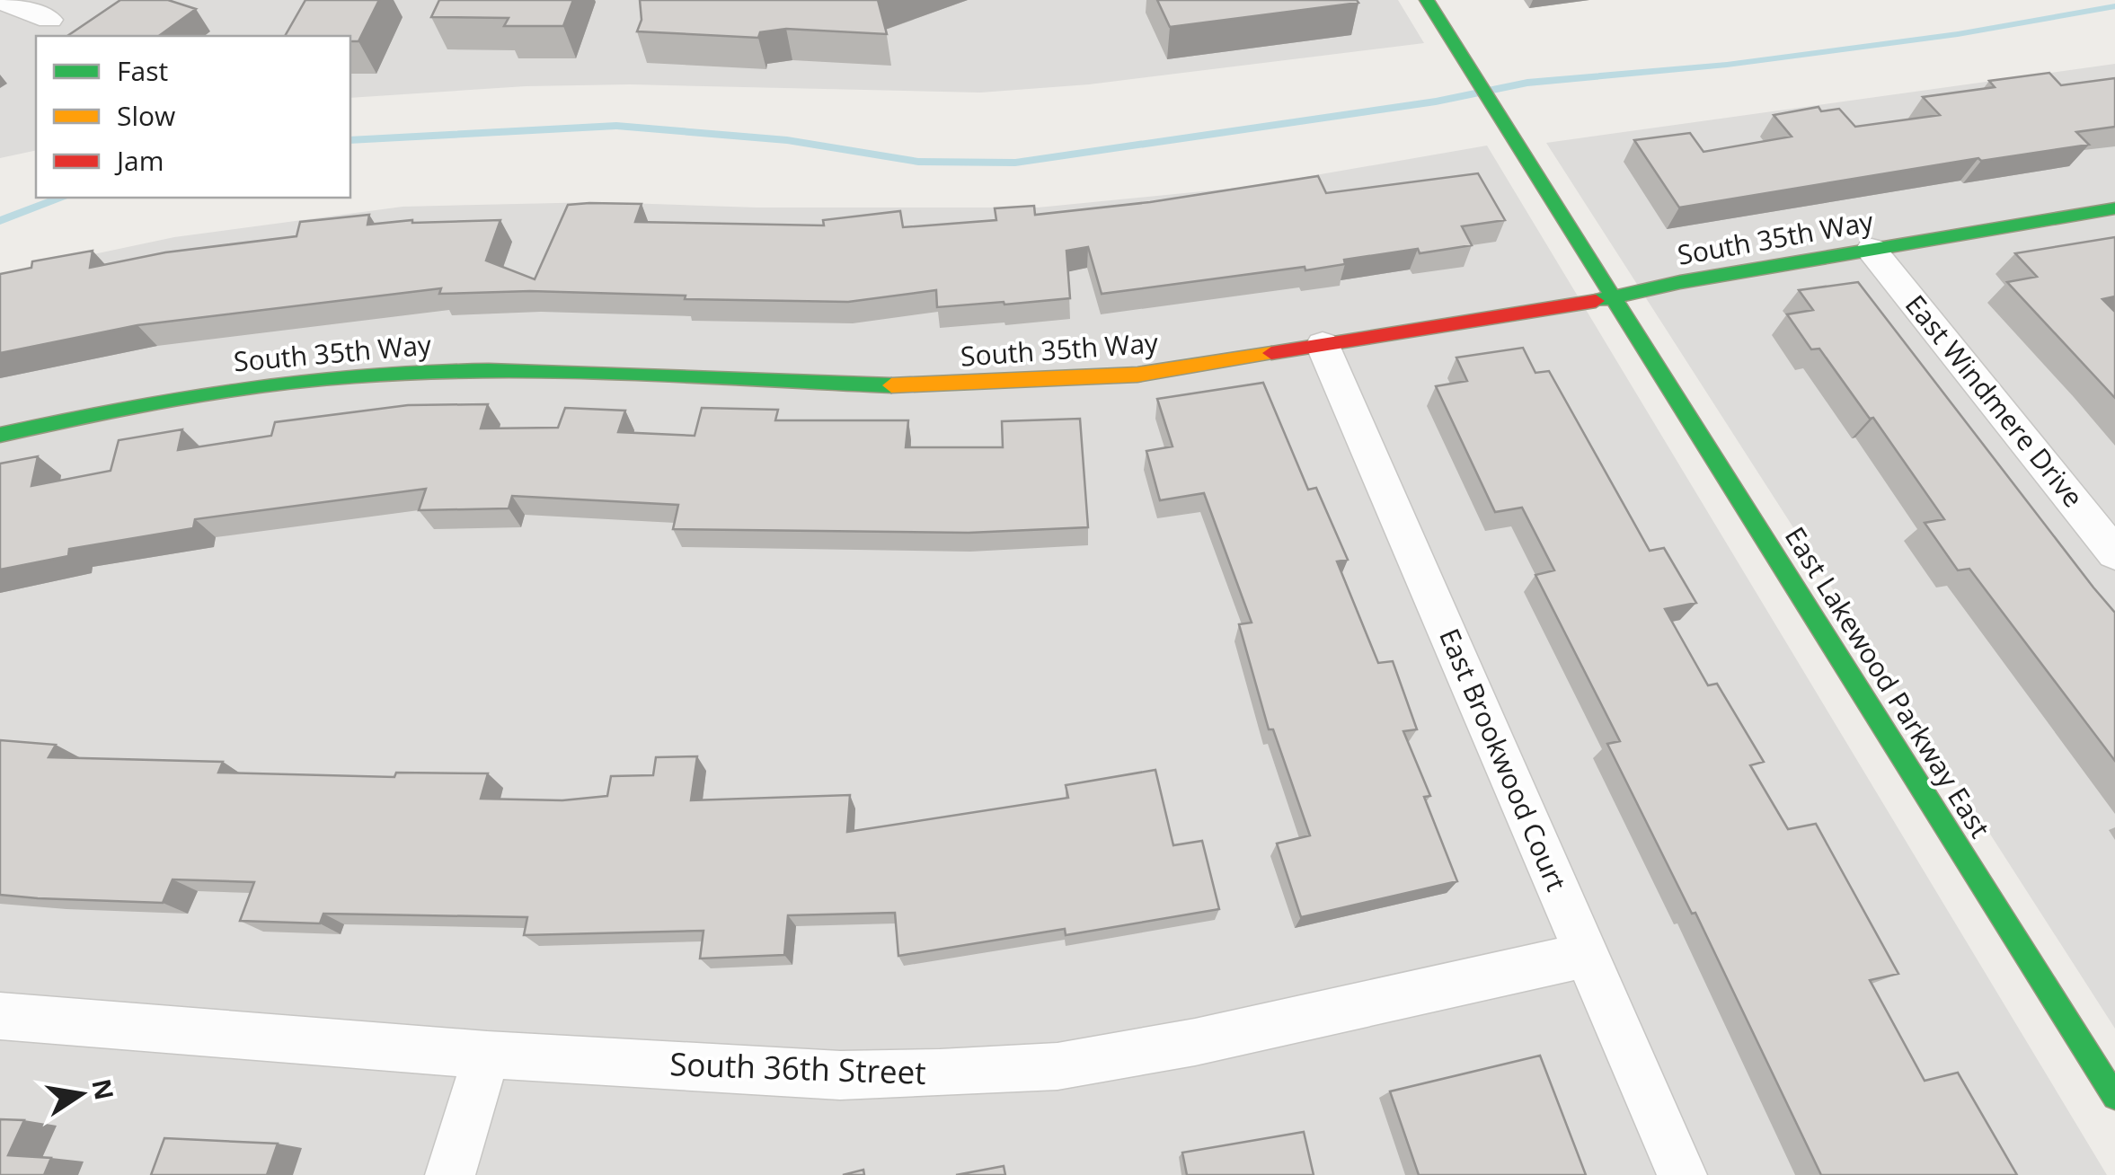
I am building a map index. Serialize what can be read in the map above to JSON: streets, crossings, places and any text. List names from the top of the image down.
{
  "streets": {
    "street": [
      "South 35th Way",
      "East Windmere Drive",
      "East Lakewood Parkway East",
      "East Brookwood Court",
      "South 36th Street"
    ]
  },
  "crossings": [
    ["South 35th Way", "East Windmere Drive"],
    ["South 35th Way", "East Lakewood Parkway East"],
    ["South 35th Way", "East Brookwood Court"],
    ["East Brookwood Court", "South 36th Street"]
  ],
  "legend": ["Fast", "Slow", "Jam"],
  "north": "right"
}
